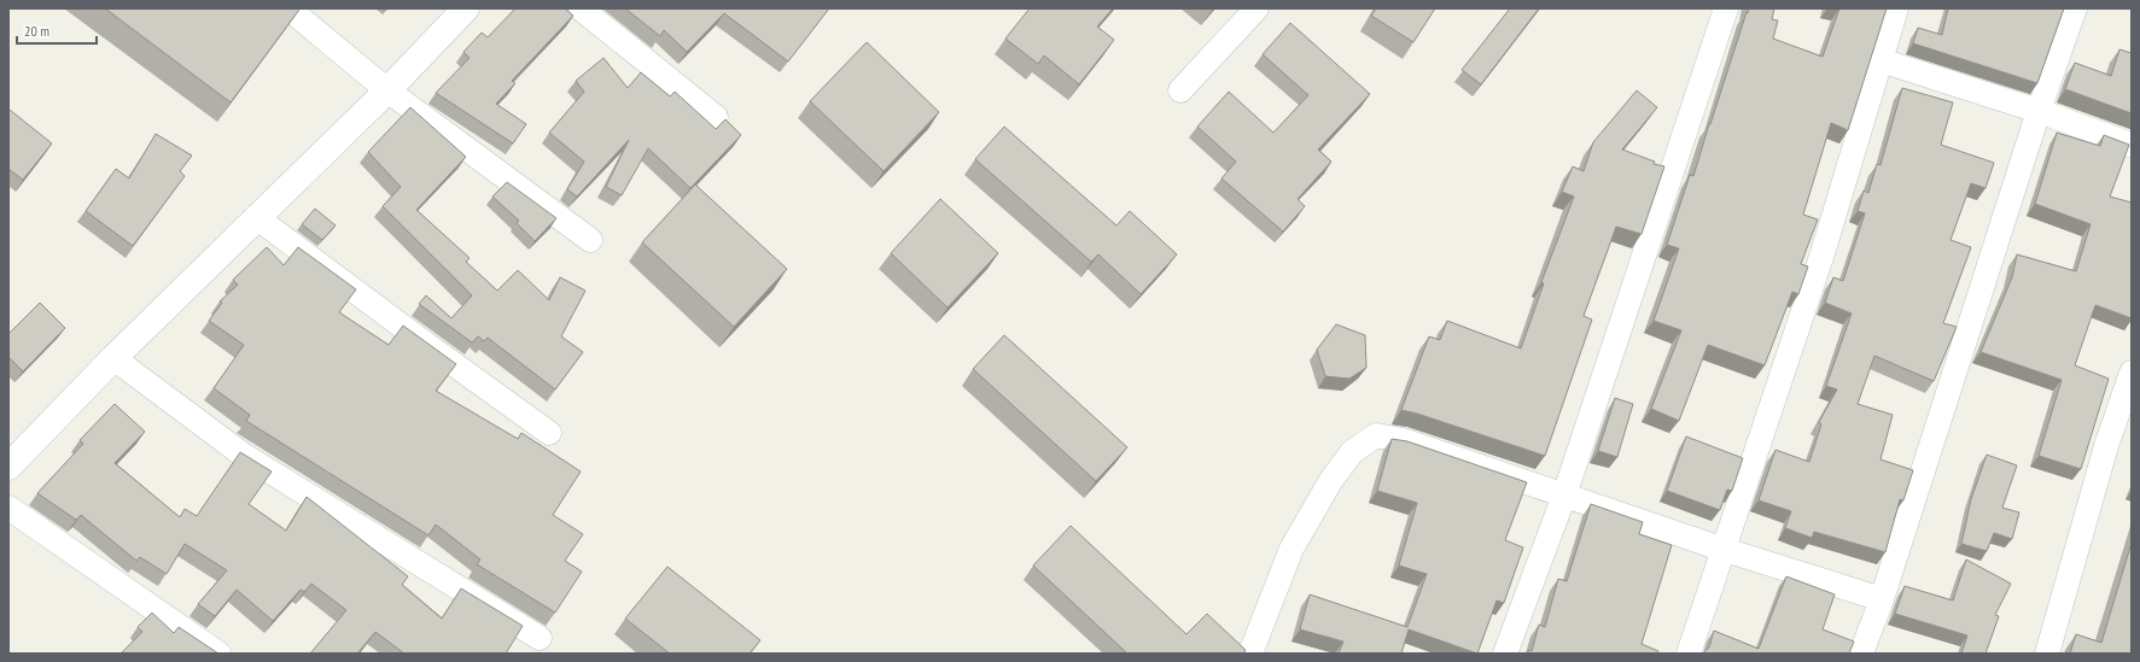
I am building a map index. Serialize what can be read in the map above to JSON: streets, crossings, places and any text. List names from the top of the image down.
{
  "scale_bar": "20 m"
}
